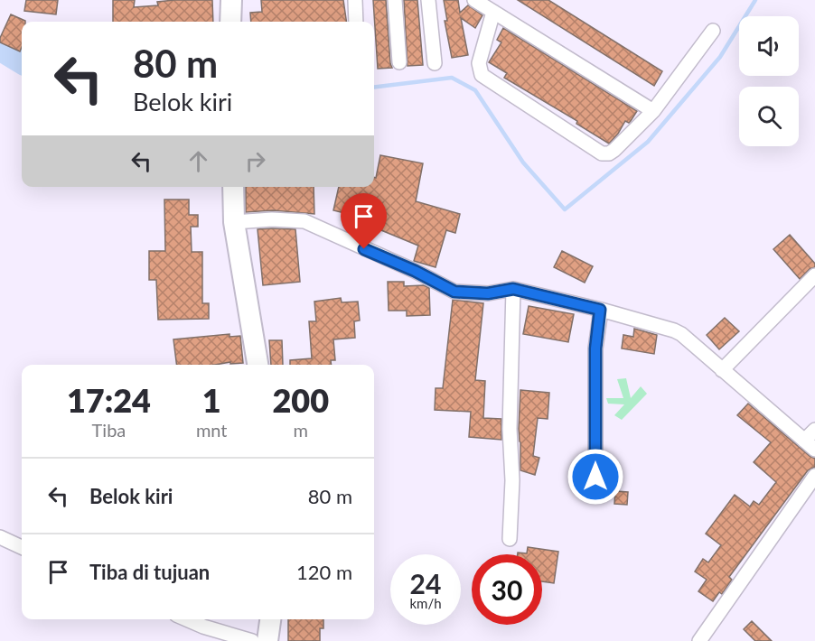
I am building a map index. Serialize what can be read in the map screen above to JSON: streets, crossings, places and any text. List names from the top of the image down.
{
  "page": {
    "turn": ["80 m", "Belok kiri"],
    "eta": [
      "17:24",
      "Tiba",
      "1",
      "mnt",
      "200",
      "m"
    ],
    "list": [
      {
        "name": "Belok kiri",
        "value": "80 m"
      },
      {
        "name": "Tiba di tujuan",
        "value": "120 m"
      }
    ],
    "speed": "24 km/h",
    "limit": "30"
  }
}
